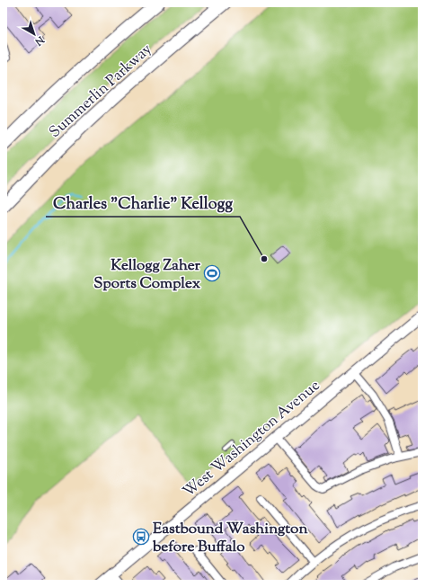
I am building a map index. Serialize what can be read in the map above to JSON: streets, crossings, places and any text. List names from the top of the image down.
{
  "streets": {
    "highway": ["Summerlin Parkway"],
    "main road": ["West Washington Avenue"]
  },
  "places": {
    "other": ["Charles \"Charlie\" Kellogg"],
    "sports": ["Kellogg Zaher Sports Complex"],
    "bus stop": ["Eastbound Washington before Buffalo"]
  },
  "north": "bottom right"
}
